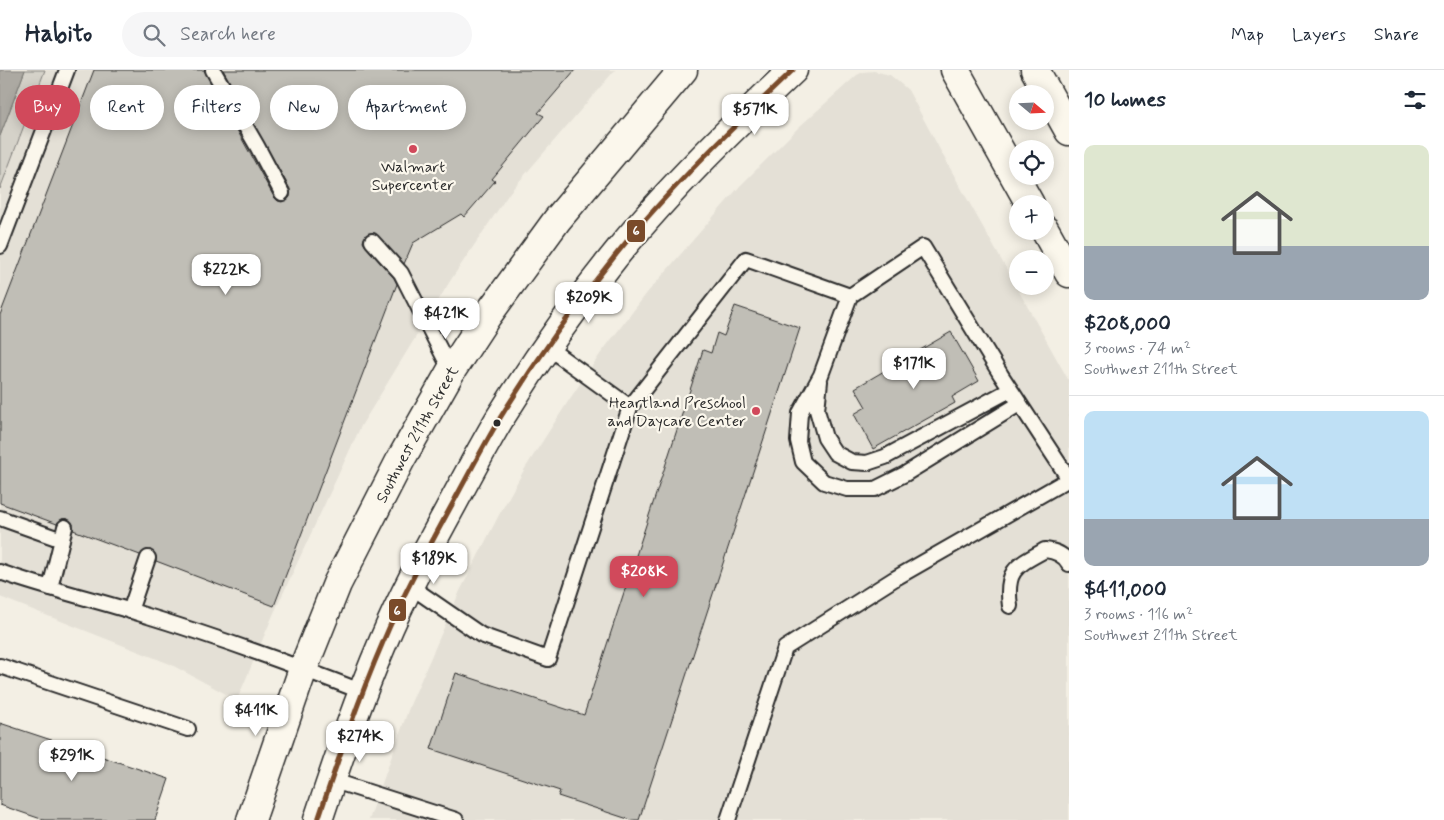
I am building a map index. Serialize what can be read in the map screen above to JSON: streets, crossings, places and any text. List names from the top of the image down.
{
  "streets": {
    "main road": ["Southwest 211th Street"]
  },
  "places": ["Walmart Supercenter", "Heartland Preschool and Daycare Center"],
  "lines": ["transit line 6"],
  "north": "right",
  "page": {
    "header": "Habito",
    "search": "Search here",
    "nav": ["Map", "Layers", "Share"],
    "heading": "10 homes",
    "map_buttons": ["+", "−"],
    "chip": [
      "Buy",
      "Rent",
      "Filters",
      "New",
      "Apartment"
    ],
    "price": [
      "$571K",
      "$222K",
      "$209K",
      "$421K",
      "$171K",
      "$189K",
      "$208K",
      "$411K",
      "$274K",
      "$291K"
    ],
    "list": [
      {
        "name": "$208,000",
        "note": "3 rooms · 74 m² · Southwest 211th Street"
      },
      {
        "name": "$411,000",
        "note": "3 rooms · 116 m² · Southwest 211th Street"
      }
    ]
  }
}
